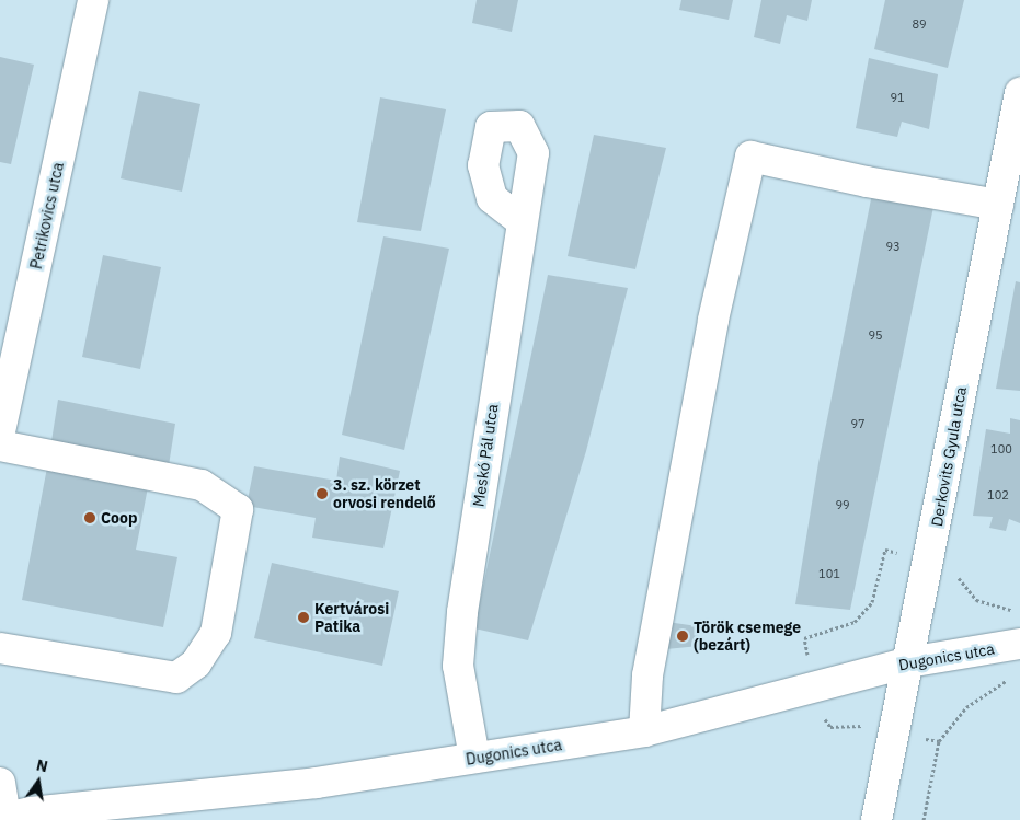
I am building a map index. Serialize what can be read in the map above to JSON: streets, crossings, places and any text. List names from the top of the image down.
{
  "streets": {
    "street": [
      "Petrikovics utca",
      "Meskó Pál utca",
      "Derkovits Gyula utca",
      "Dugonics utca"
    ]
  },
  "crossings": [
    ["Meskó Pál utca", "Dugonics utca"],
    ["Derkovits Gyula utca", "Dugonics utca"]
  ],
  "places": [
    "3. sz. körzet orvosi rendelő",
    "Coop",
    "Kertvárosi Patika",
    "Török csemege (bezárt)"
  ],
  "house_numbers": [
    "89",
    "91",
    "93",
    "95",
    "97",
    "100",
    "102",
    "99",
    "101"
  ],
  "north": "top"
}
